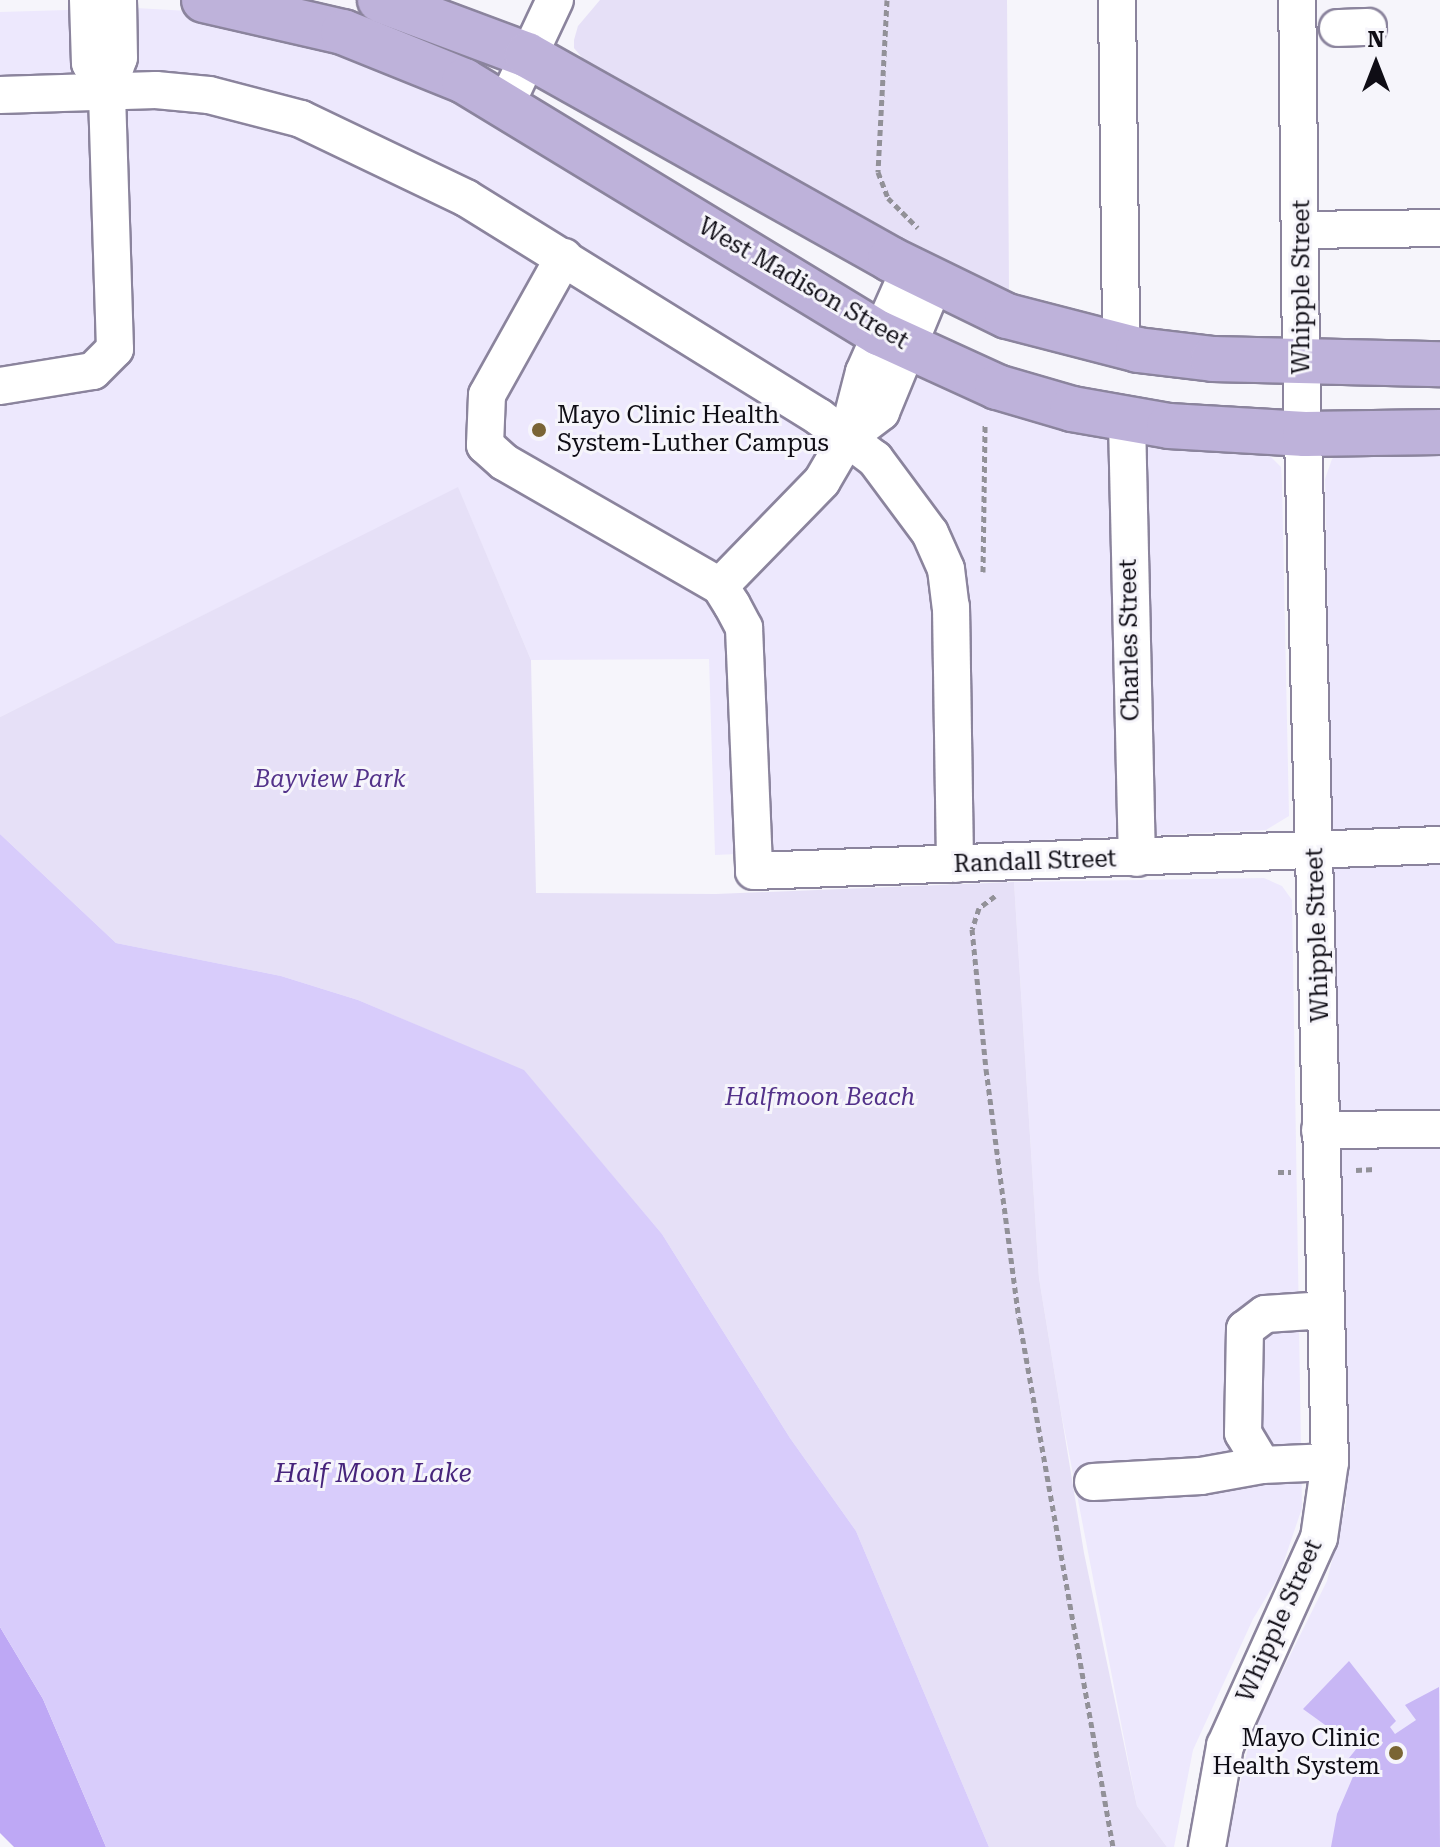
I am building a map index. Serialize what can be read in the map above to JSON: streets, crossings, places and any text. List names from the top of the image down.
{
  "streets": {
    "main road": ["West Madison Street"],
    "street": ["Whipple Street", "Charles Street", "Randall Street"]
  },
  "crossings": [
    ["West Madison Street", "Whipple Street"],
    ["West Madison Street", "Charles Street"],
    ["Whipple Street", "Randall Street"],
    ["Charles Street", "Randall Street"]
  ],
  "water": ["Half Moon Lake"],
  "parks": ["Bayview Park", "Halfmoon Beach"],
  "places": ["Mayo Clinic Health System-Luther Campus", "Mayo Clinic Health System"],
  "north": "top"
}
